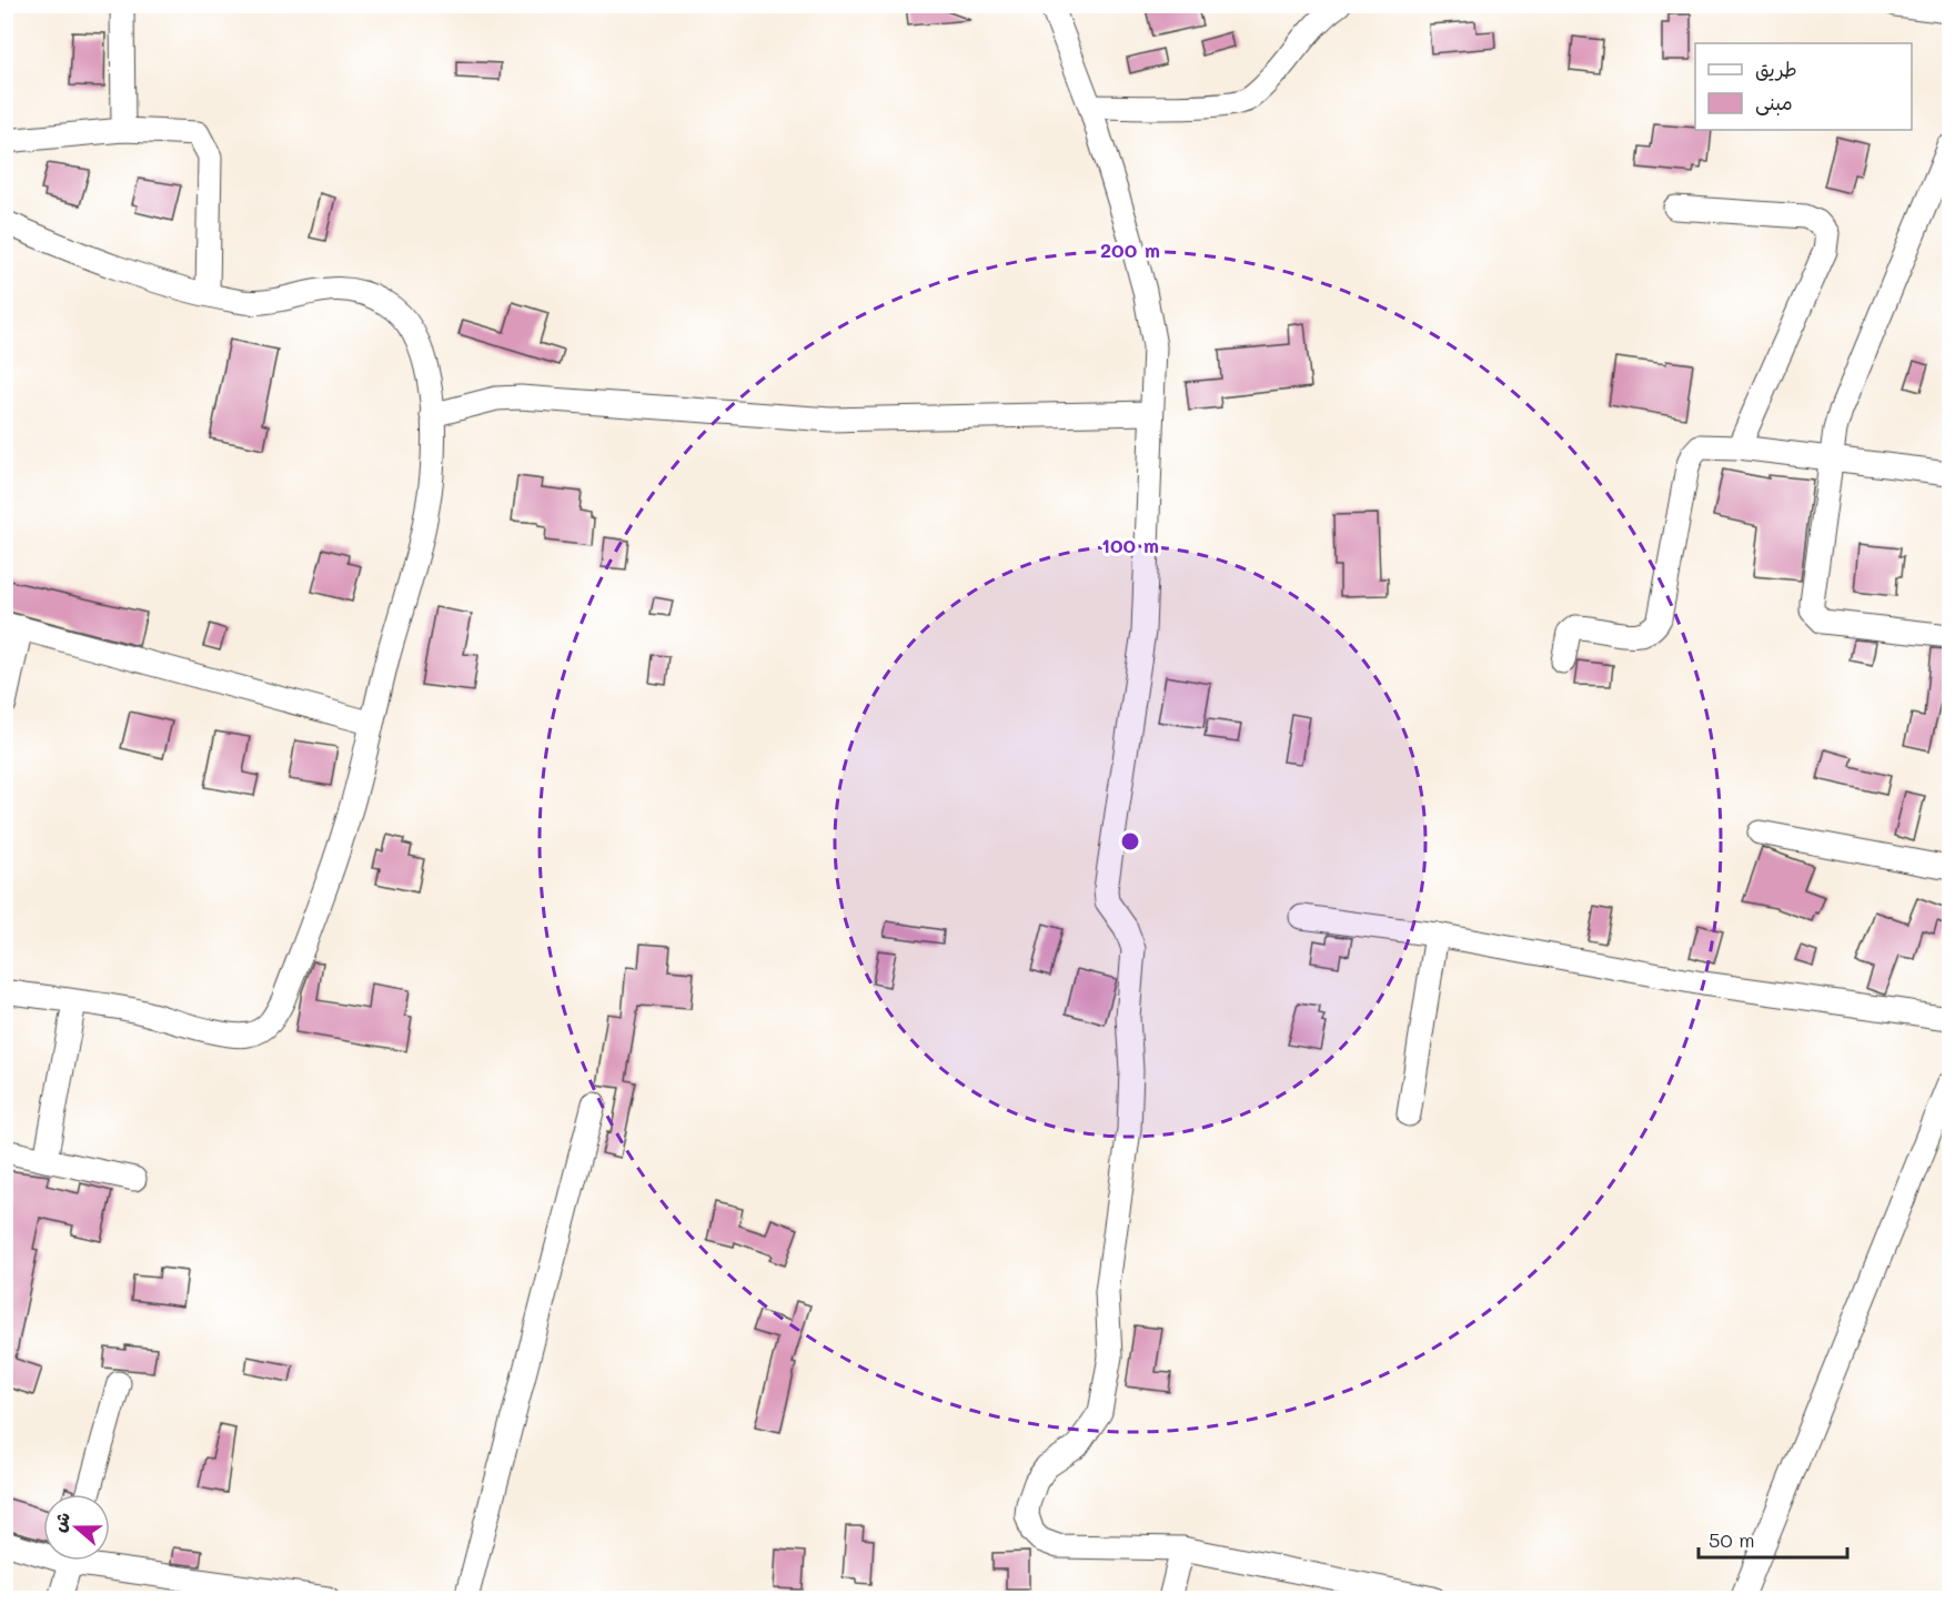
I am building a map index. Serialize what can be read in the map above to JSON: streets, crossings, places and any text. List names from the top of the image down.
{
  "legend": ["طريق", "مبنى"],
  "scale_bar": "50 m",
  "north": "left",
  "rings": ["200 m", "100 m"]
}
